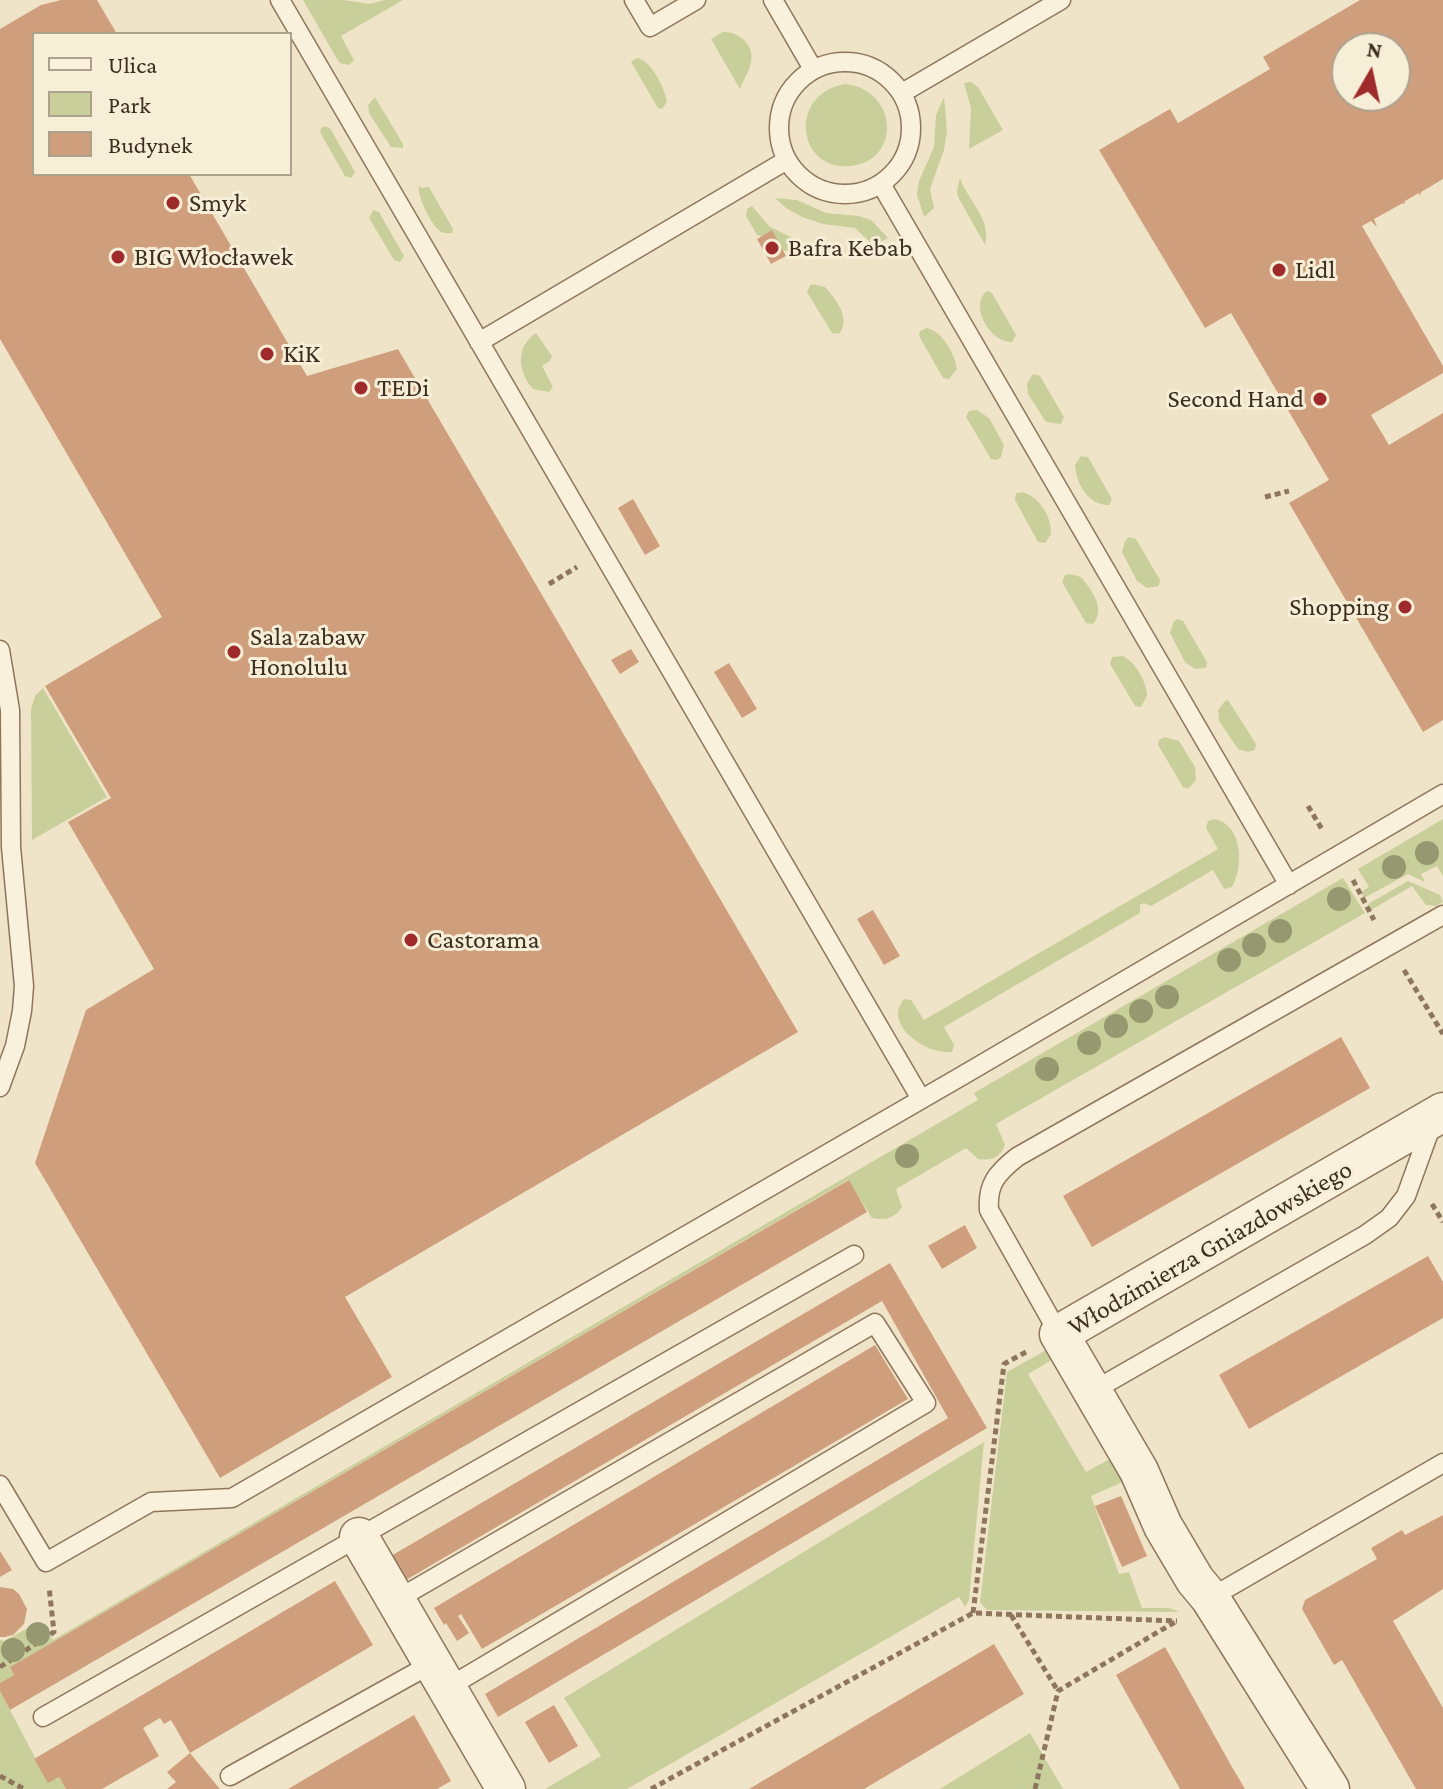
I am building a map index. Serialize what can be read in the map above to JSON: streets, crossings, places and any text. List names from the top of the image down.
{
  "streets": {
    "street": ["Włodzimierza Gniazdowskiego"]
  },
  "places": [
    "Smyk",
    "Bafra Kebab",
    "BIG Włocławek",
    "Lidl",
    "KiK",
    "TEDi",
    "Second Hand",
    "Shopping",
    "Sala zabaw Honolulu",
    "Castorama"
  ],
  "legend": ["Ulica", "Park", "Budynek"],
  "north": "top"
}
